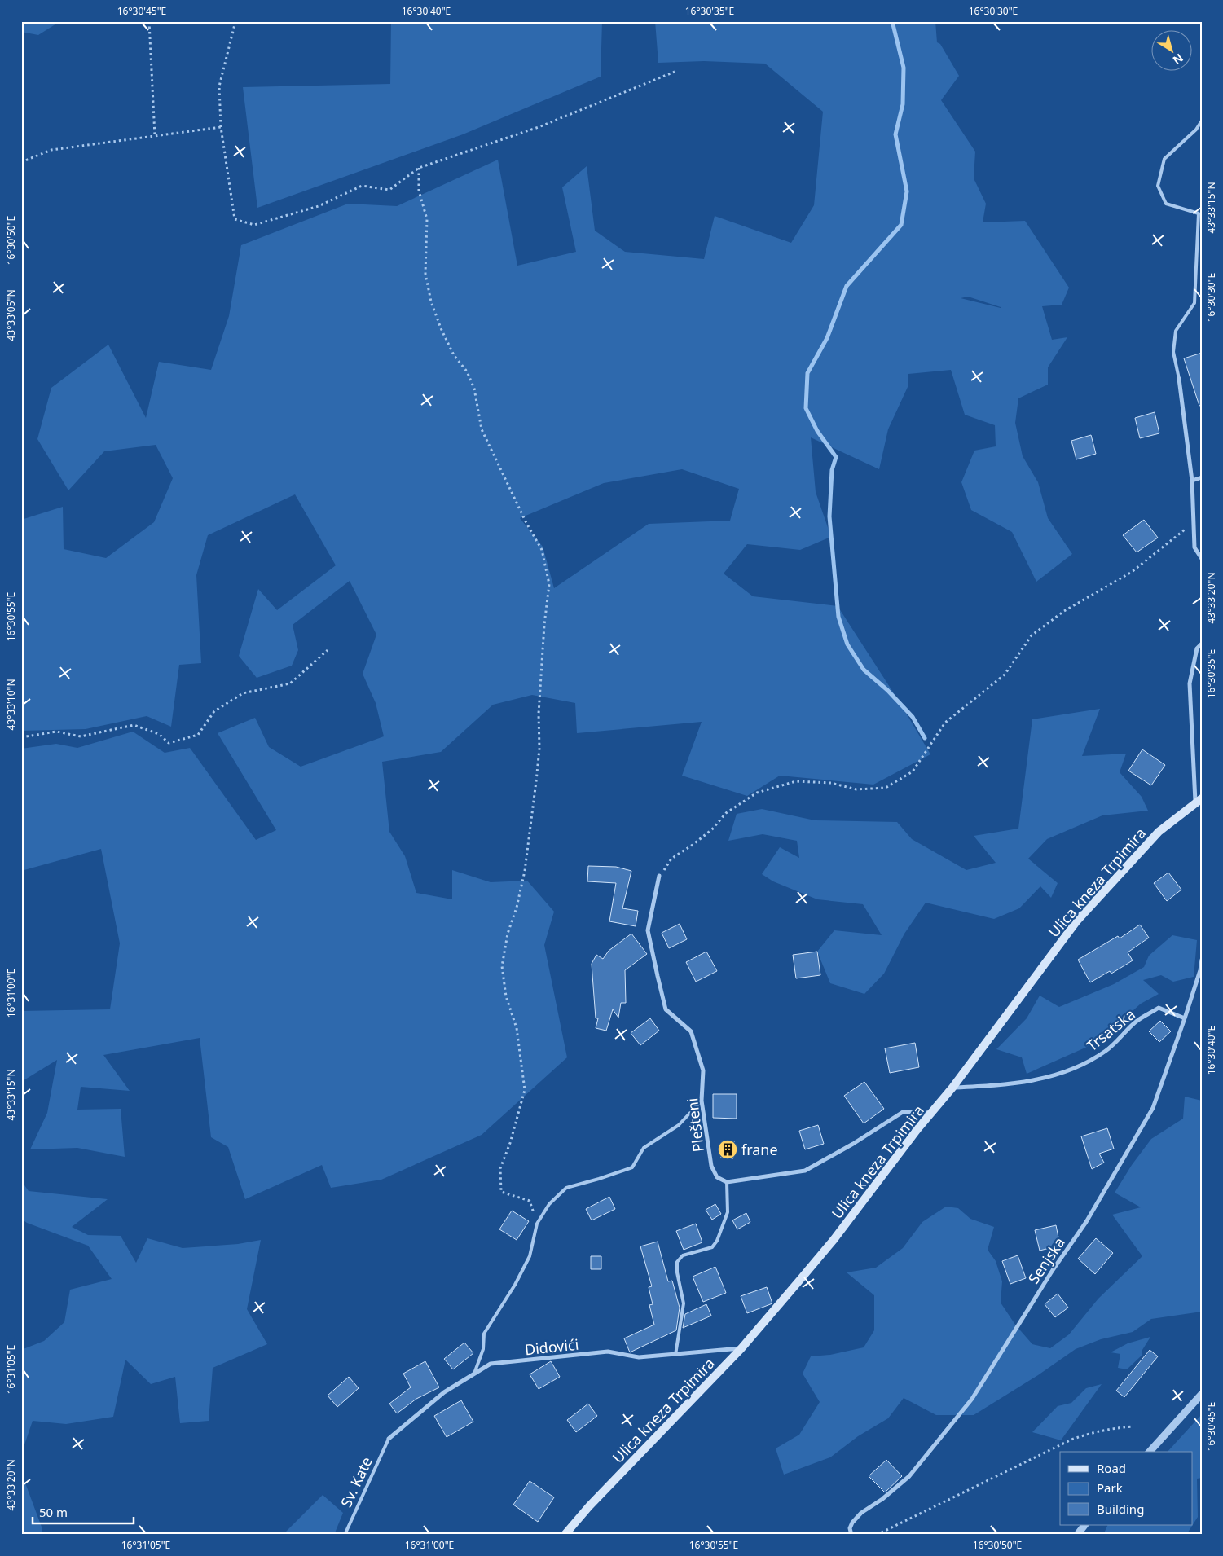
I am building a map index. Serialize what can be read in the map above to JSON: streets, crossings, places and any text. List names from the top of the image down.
{
  "streets": {
    "main road": ["Ulica kneza Trpimira"],
    "street": [
      "Trsatska",
      "Plešteni",
      "Senjska",
      "Didovići"
    ],
    "lane": ["Sv. Kate"]
  },
  "crossings": [
    ["Ulica kneza Trpimira", "Trsatska"],
    ["Ulica kneza Trpimira", "Didovići"],
    ["Trsatska", "Senjska"],
    ["Didovići", "Sv. Kate"]
  ],
  "places": {
    "building": ["frane"]
  },
  "legend": ["Road", "Park", "Building"],
  "scale_bar": "50 m",
  "north": "bottom right",
  "coordinates": [
    "16°30'45\"E",
    "16°30'40\"E",
    "16°30'35\"E",
    "16°30'30\"E",
    "43°33'15\"N",
    "16°30'50\"E",
    "43°33'05\"N",
    "43°33'20\"N",
    "16°30'55\"E",
    "43°33'10\"N",
    "16°31'00\"E",
    "16°31'05\"E"
  ]
}
